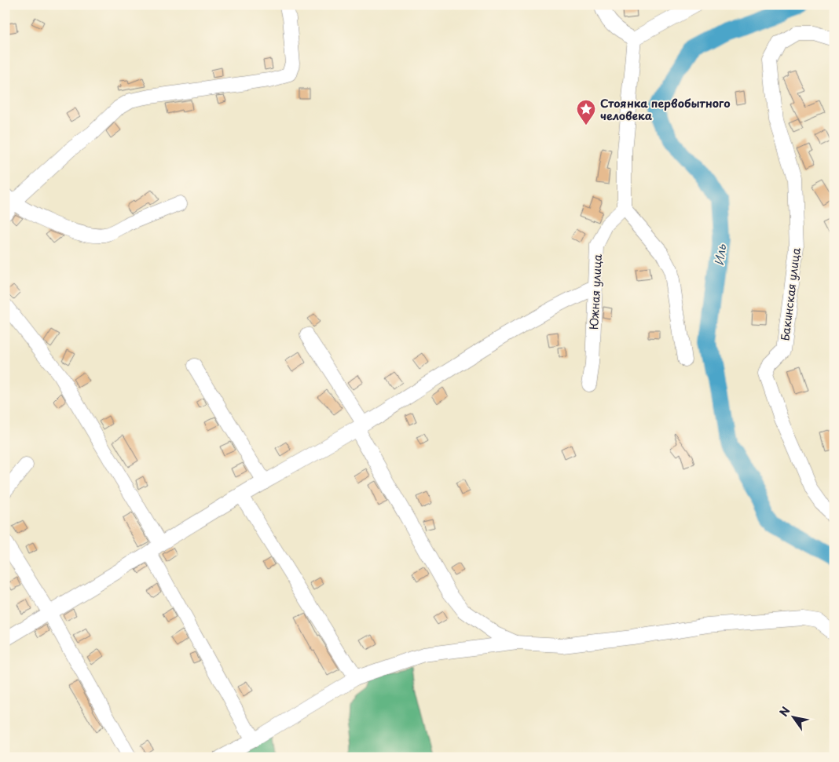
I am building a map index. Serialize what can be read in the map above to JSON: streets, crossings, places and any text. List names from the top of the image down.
{
  "streets": {
    "street": ["Южная улица", "Бакинская улица"]
  },
  "water": ["Иль"],
  "places": {
    "place": ["Стоянка первобытного человека"]
  },
  "north": "top left"
}
